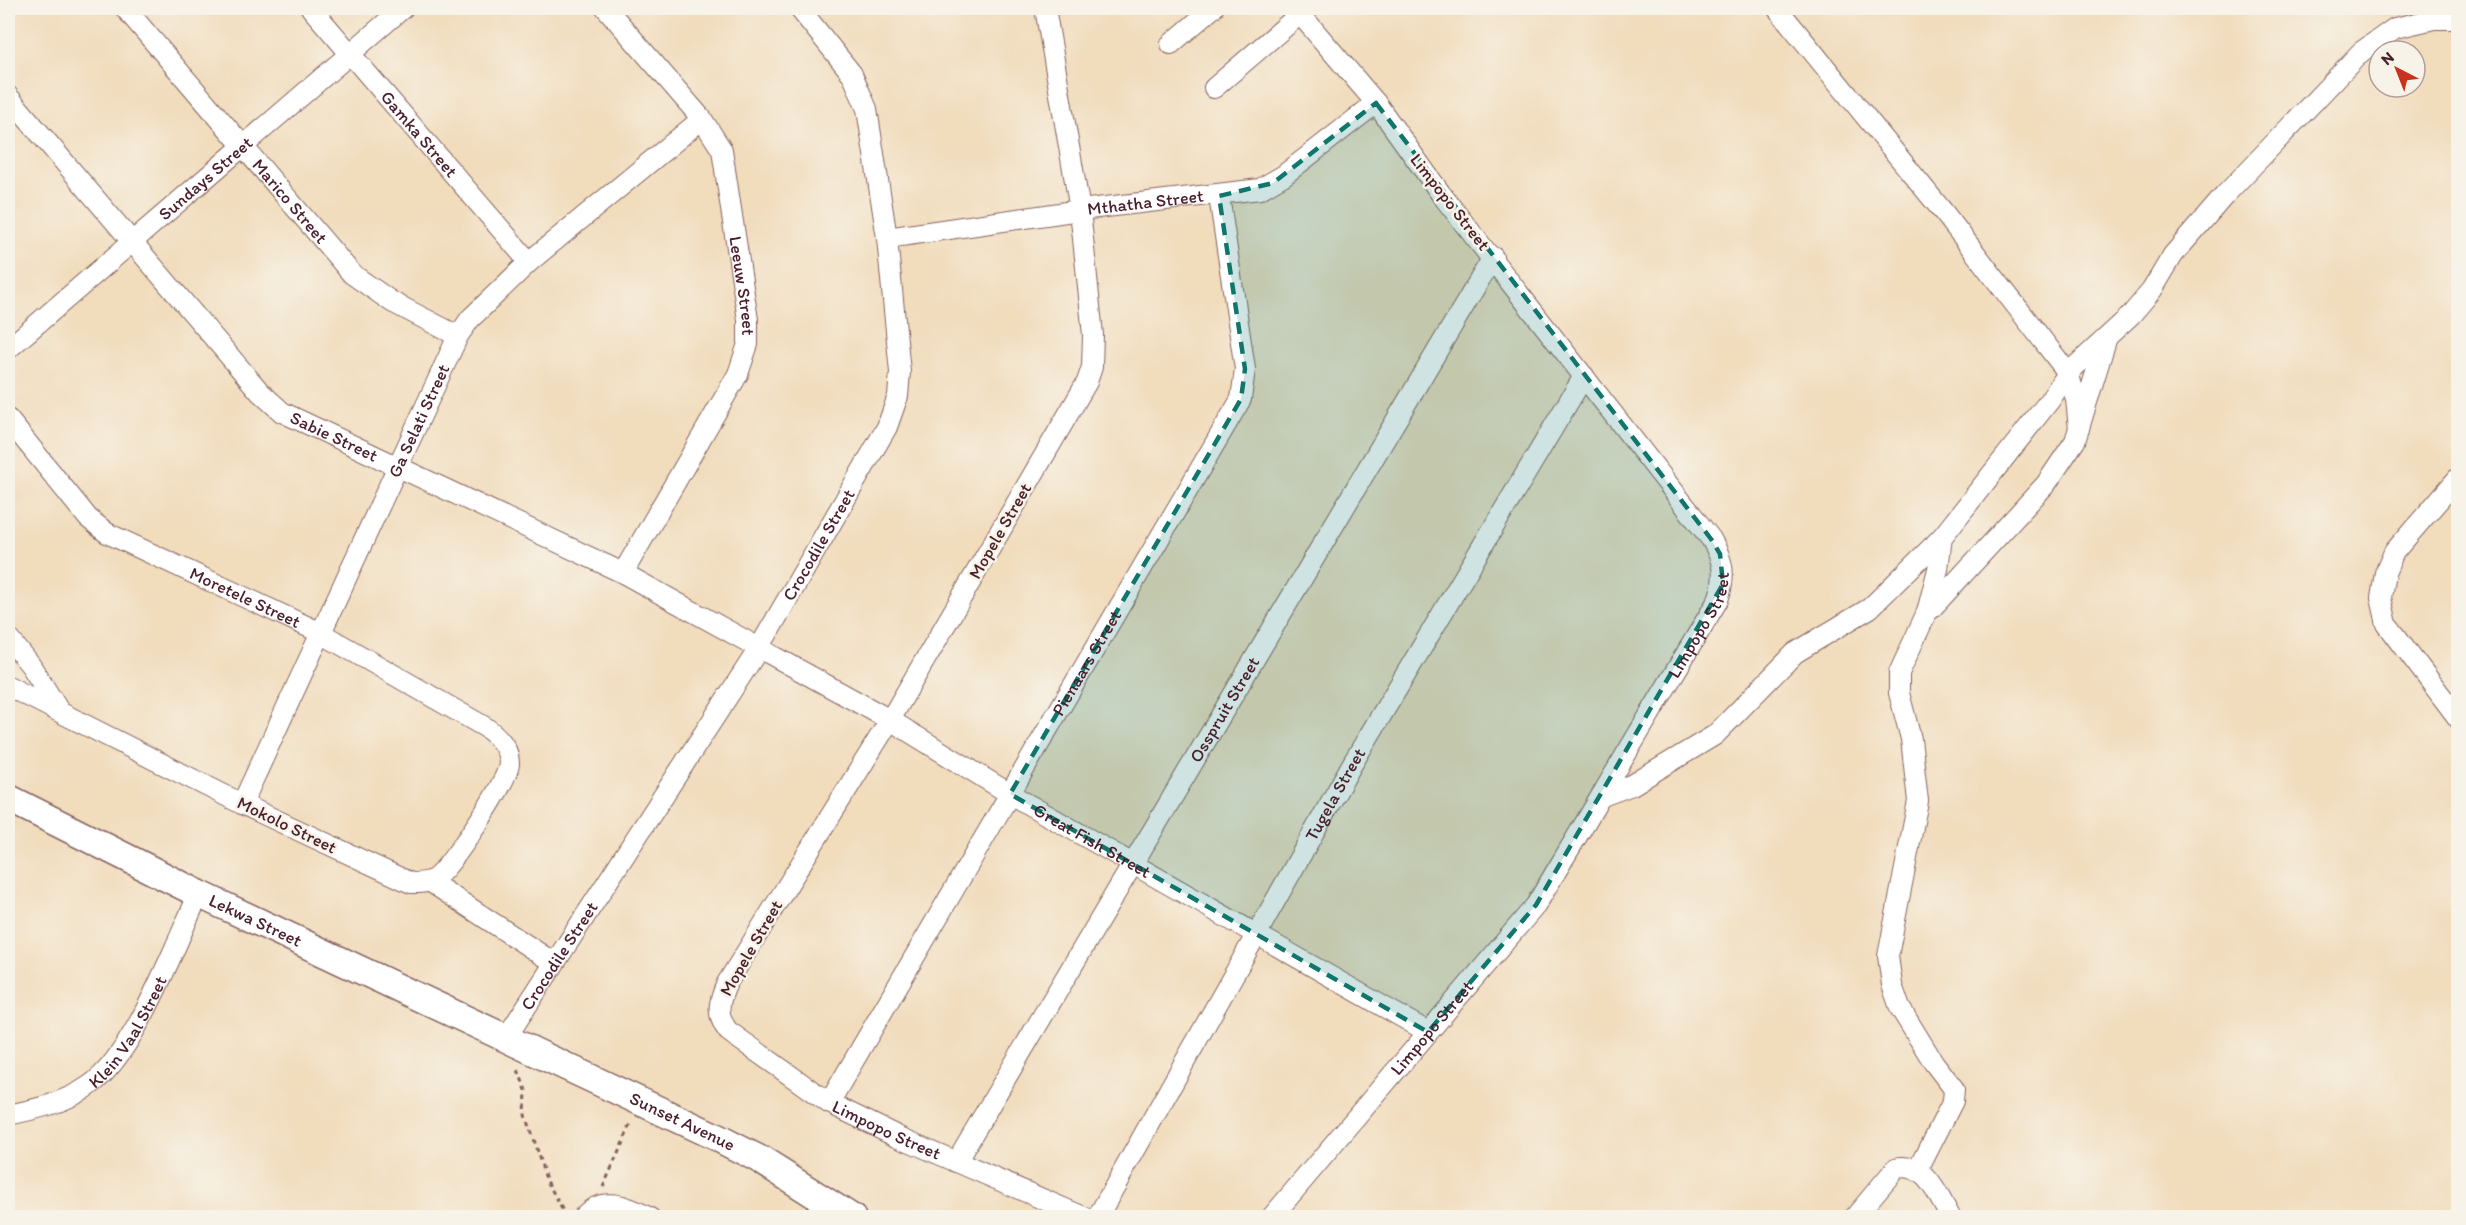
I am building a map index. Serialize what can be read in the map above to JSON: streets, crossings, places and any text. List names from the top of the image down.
{
  "streets": {
    "street": [
      "Gamka Street",
      "Sundays Street",
      "Marico Street",
      "Limpopo Street",
      "Mthatha Street",
      "Leeuw Street",
      "Ga Selati Street",
      "Sabie Street",
      "Mopele Street",
      "Crocodile Street",
      "Moretele Street",
      "Pienaars Street",
      "Osspruit Street",
      "Tugela Street",
      "Mokolo Street",
      "Great Fish Street",
      "Lekwa Street",
      "Klein Vaal Street",
      "Sunset Avenue"
    ]
  },
  "crossings": [
    ["Gamka Street", "Sundays Street"],
    ["Gamka Street", "Ga Selati Street"],
    ["Sundays Street", "Marico Street"],
    ["Sundays Street", "Sabie Street"],
    ["Marico Street", "Ga Selati Street"],
    ["Limpopo Street", "Mthatha Street"],
    ["Limpopo Street", "Mopele Street"],
    ["Limpopo Street", "Pienaars Street"],
    ["Limpopo Street", "Osspruit Street"],
    ["Limpopo Street", "Tugela Street"],
    ["Limpopo Street", "Great Fish Street"],
    ["Mthatha Street", "Mopele Street"],
    ["Mthatha Street", "Crocodile Street"],
    ["Mthatha Street", "Pienaars Street"],
    ["Leeuw Street", "Ga Selati Street"],
    ["Leeuw Street", "Sabie Street"],
    ["Ga Selati Street", "Sabie Street"],
    ["Ga Selati Street", "Moretele Street"],
    ["Ga Selati Street", "Mokolo Street"],
    ["Sabie Street", "Crocodile Street"],
    ["Sabie Street", "Great Fish Street"],
    ["Mopele Street", "Great Fish Street"],
    ["Crocodile Street", "Great Fish Street"],
    ["Crocodile Street", "Lekwa Street"],
    ["Crocodile Street", "Sunset Avenue"],
    ["Moretele Street", "Mokolo Street"],
    ["Pienaars Street", "Great Fish Street"],
    ["Osspruit Street", "Great Fish Street"],
    ["Tugela Street", "Great Fish Street"],
    ["Lekwa Street", "Klein Vaal Street"],
    ["Lekwa Street", "Sunset Avenue"]
  ],
  "north": "top left"
}
